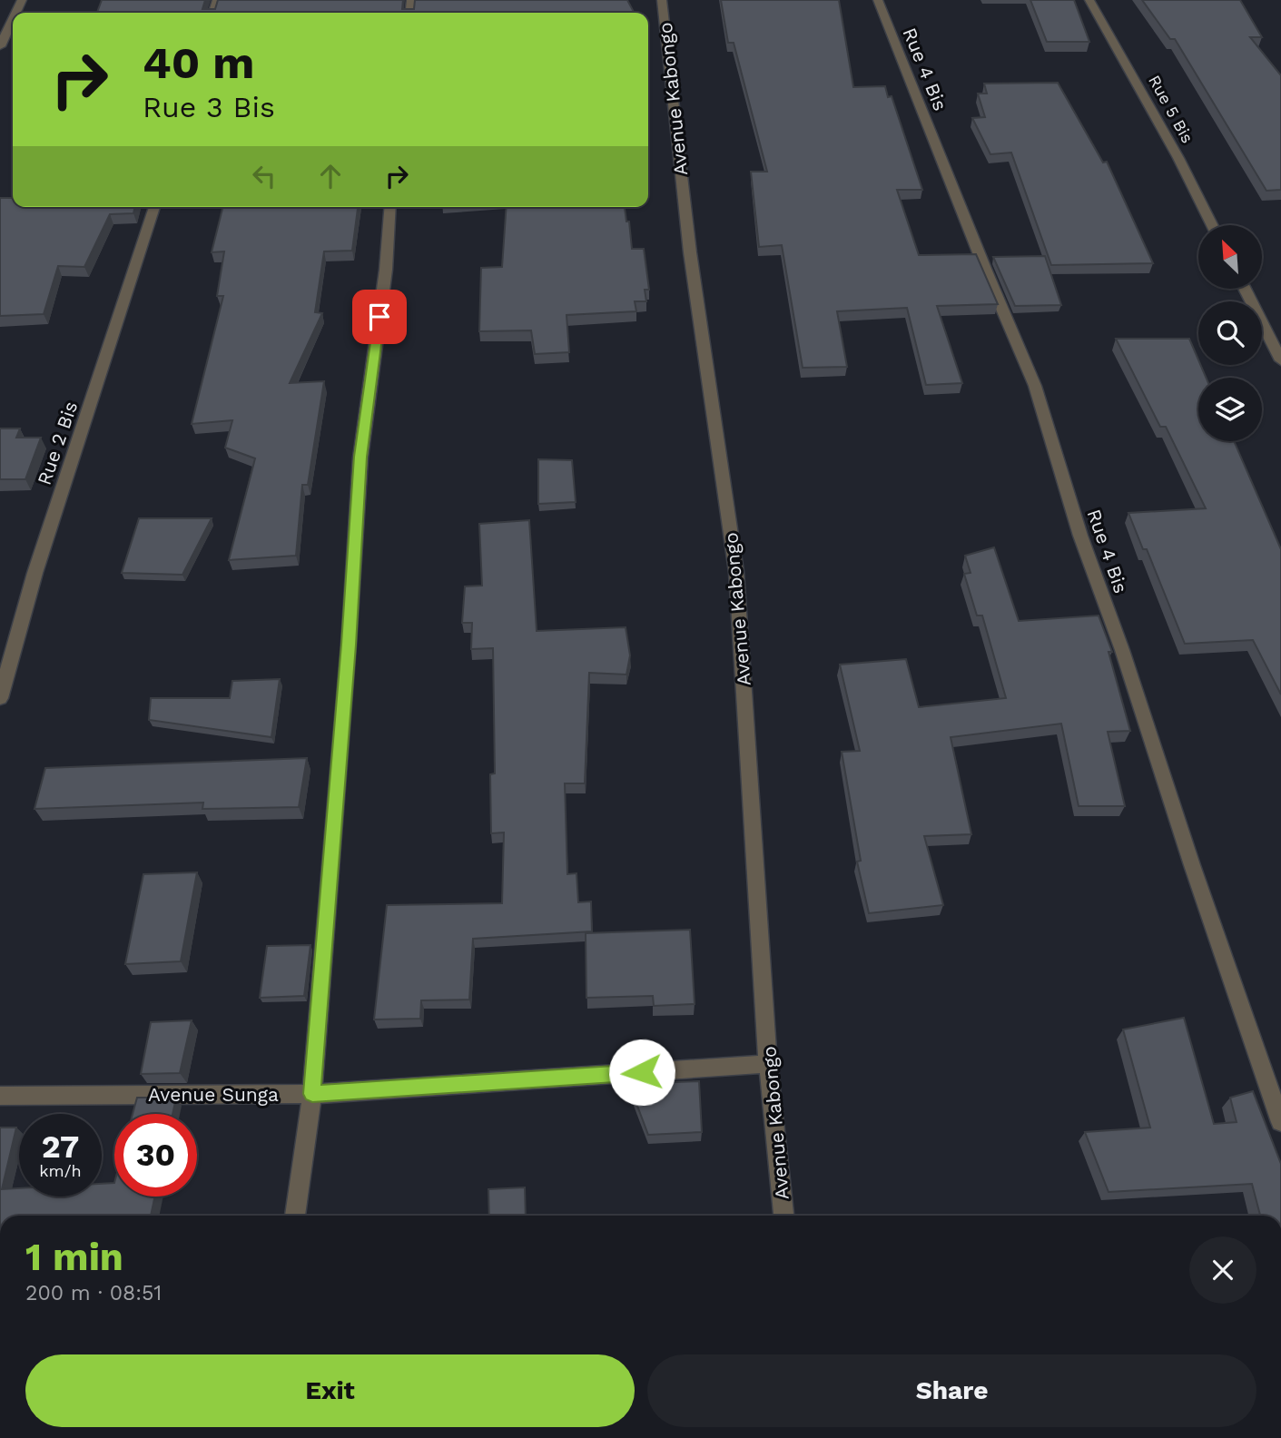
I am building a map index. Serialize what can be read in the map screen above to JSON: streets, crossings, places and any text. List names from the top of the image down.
{
  "streets": {
    "street": [
      "Rue 4 Bis",
      "Avenue Kabongo",
      "Rue 5 Bis",
      "Rue 2 Bis",
      "Avenue Sunga"
    ]
  },
  "crossings": [
    ["Avenue Kabongo", "Avenue Sunga"]
  ],
  "north": "top left",
  "page": {
    "turn": ["40 m", "Rue 3 Bis"],
    "speed": "27 km/h",
    "limit": "30",
    "heading": ["1 min", "200 m · 08:51"],
    "buttons": ["Exit", "Share"]
  }
}
